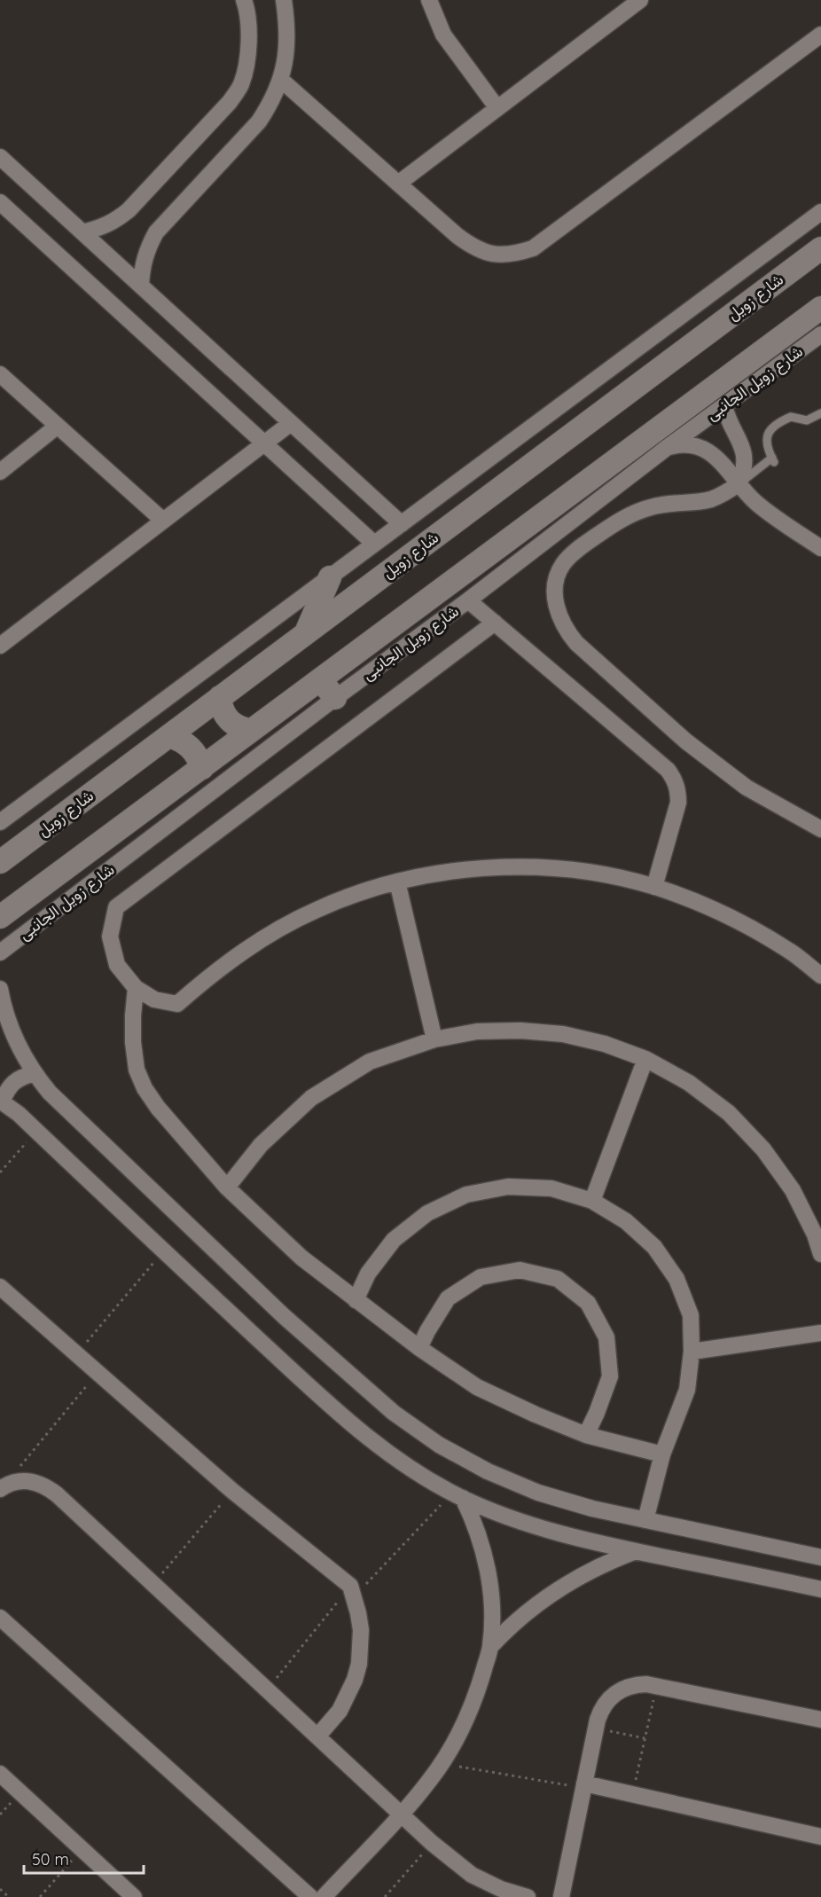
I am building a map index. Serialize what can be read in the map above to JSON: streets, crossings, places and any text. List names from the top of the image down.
{
  "streets": {
    "main road": ["شارع زويل"],
    "street": ["شارع زويل الجانبى"]
  },
  "scale_bar": "50 m"
}
